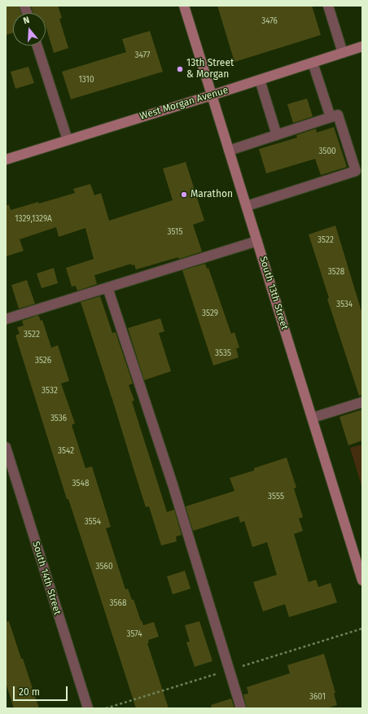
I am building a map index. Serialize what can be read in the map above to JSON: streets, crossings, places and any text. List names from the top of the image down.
{
  "streets": {
    "street": ["West Morgan Avenue", "South 13th Street", "South 14th Street"]
  },
  "crossings": [
    ["West Morgan Avenue", "South 13th Street"]
  ],
  "places": ["13th Street & Morgan", "Marathon"],
  "house_numbers": [
    "3476",
    "3477",
    "1310",
    "3500",
    "1329,1329A",
    "3515",
    "3522",
    "3528",
    "3534",
    "3529",
    "3522",
    "3535",
    "3526",
    "3532",
    "3536",
    "3542",
    "3548",
    "3555",
    "3554",
    "3560",
    "3568",
    "3574",
    "3601"
  ],
  "scale_bar": "20 m",
  "north": "top"
}
